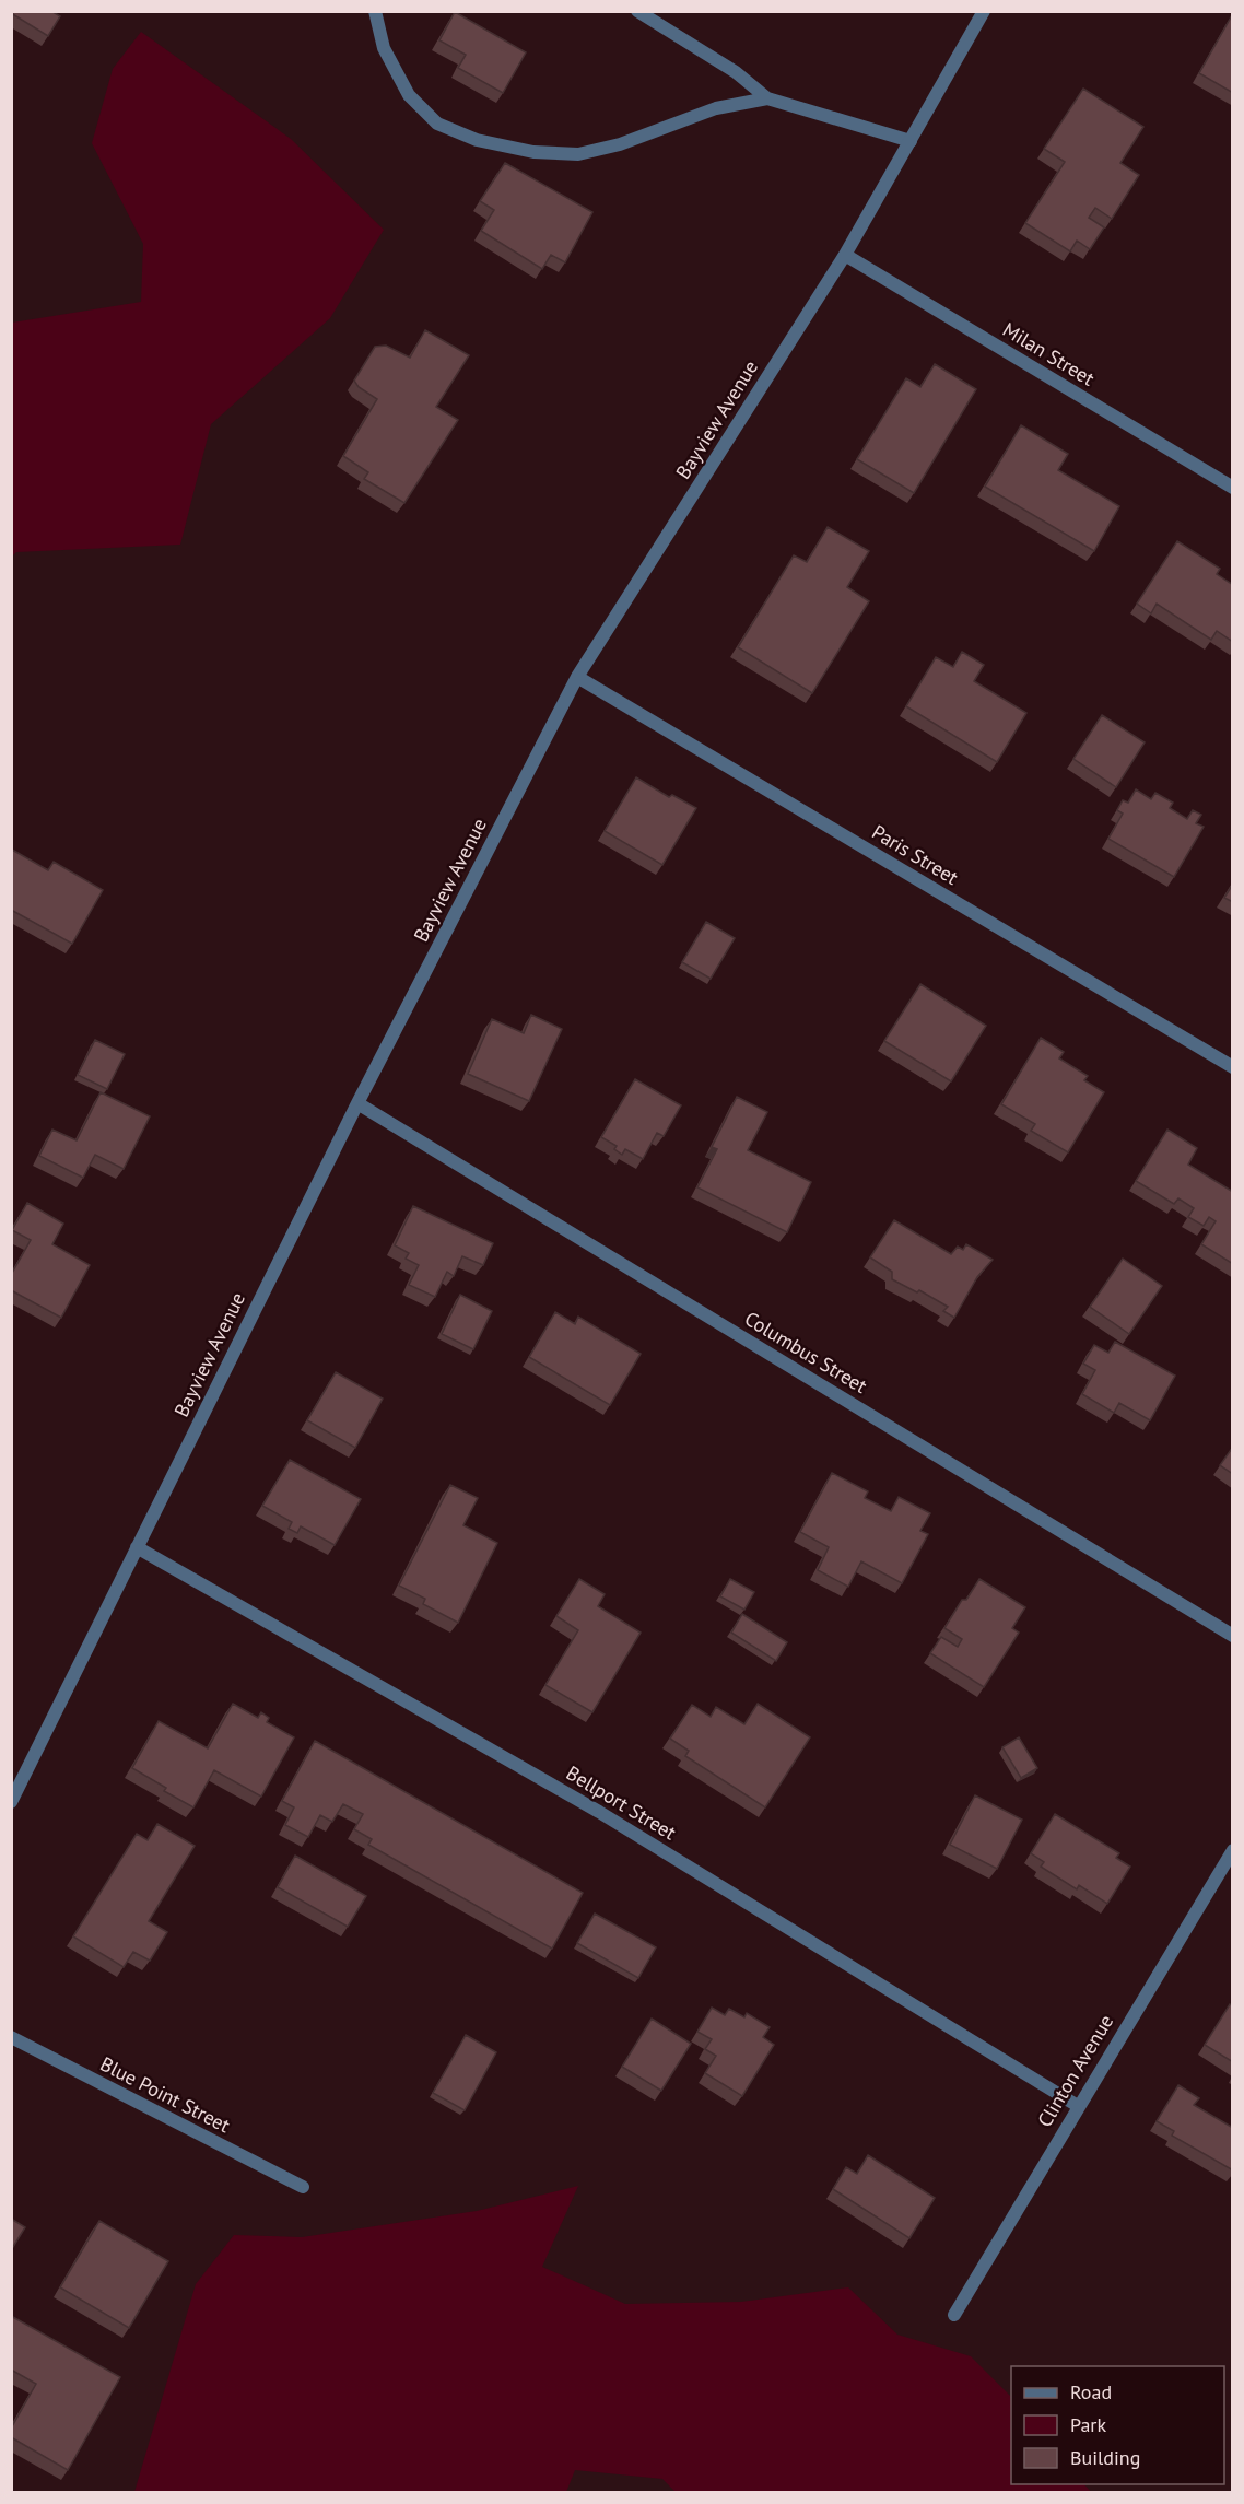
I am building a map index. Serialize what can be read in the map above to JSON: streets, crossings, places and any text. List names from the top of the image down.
{
  "streets": {
    "street": [
      "Milan Street",
      "Bayview Avenue",
      "Paris Street",
      "Columbus Street",
      "Bellport Street",
      "Clinton Avenue",
      "Blue Point Street"
    ]
  },
  "crossings": [
    ["Milan Street", "Bayview Avenue"],
    ["Bayview Avenue", "Paris Street"],
    ["Bayview Avenue", "Columbus Street"],
    ["Bayview Avenue", "Bellport Street"],
    ["Bellport Street", "Clinton Avenue"]
  ],
  "legend": ["Road", "Park", "Building"]
}
